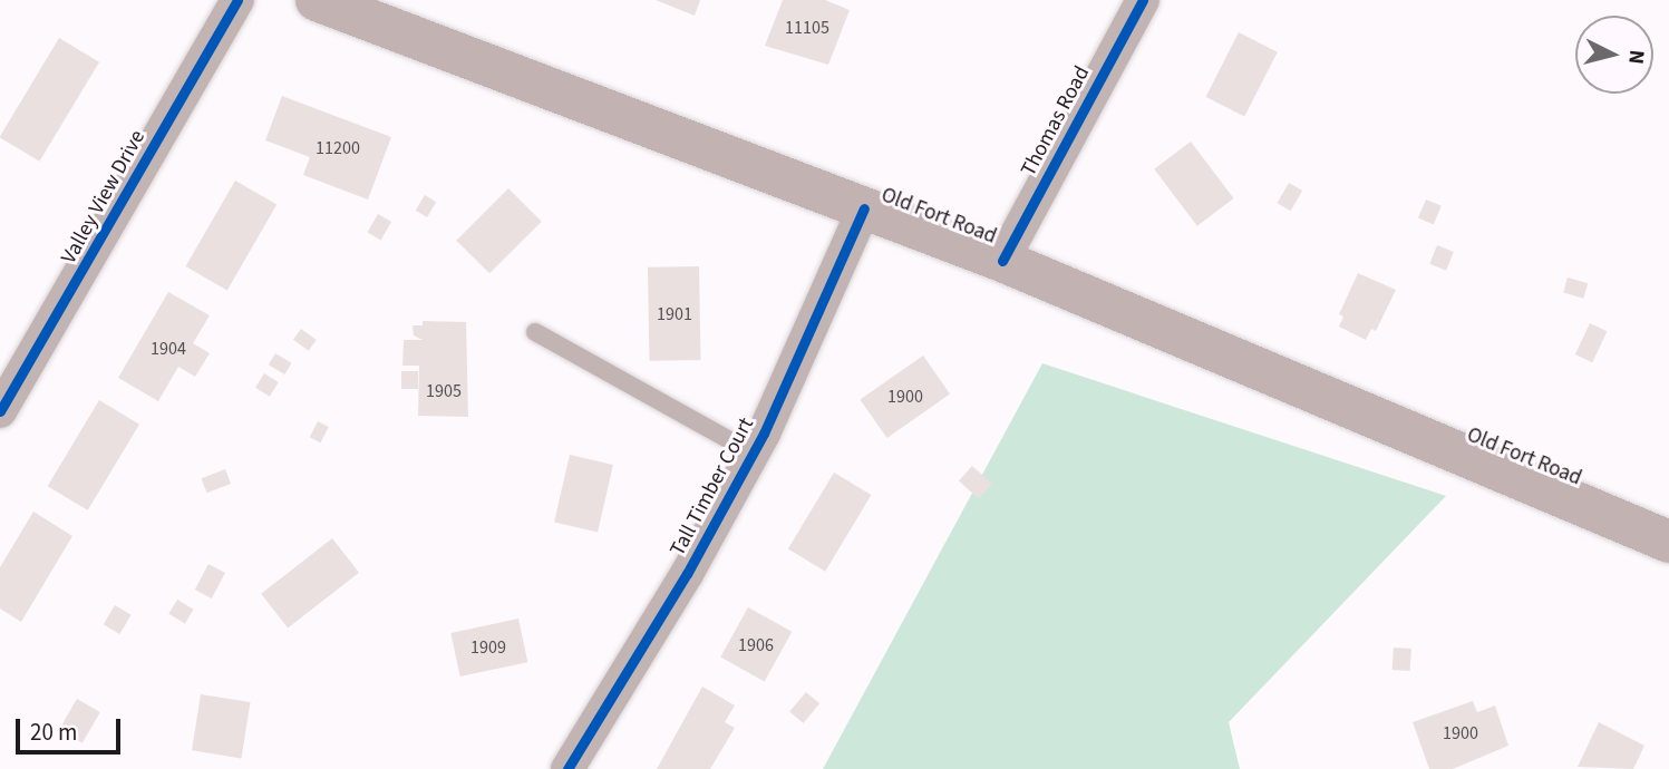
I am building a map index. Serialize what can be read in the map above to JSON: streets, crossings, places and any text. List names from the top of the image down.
{
  "streets": {
    "main road": ["Old Fort Road"],
    "street": ["Thomas Road", "Valley View Drive", "Tall Timber Court"]
  },
  "crossings": [
    ["Thomas Road", "Old Fort Road"],
    ["Old Fort Road", "Tall Timber Court"]
  ],
  "house_numbers": [
    "11105",
    "11200",
    "1901",
    "1904",
    "1905",
    "1900",
    "1906",
    "1909",
    "1900"
  ],
  "scale_bar": "20 m",
  "north": "right"
}
